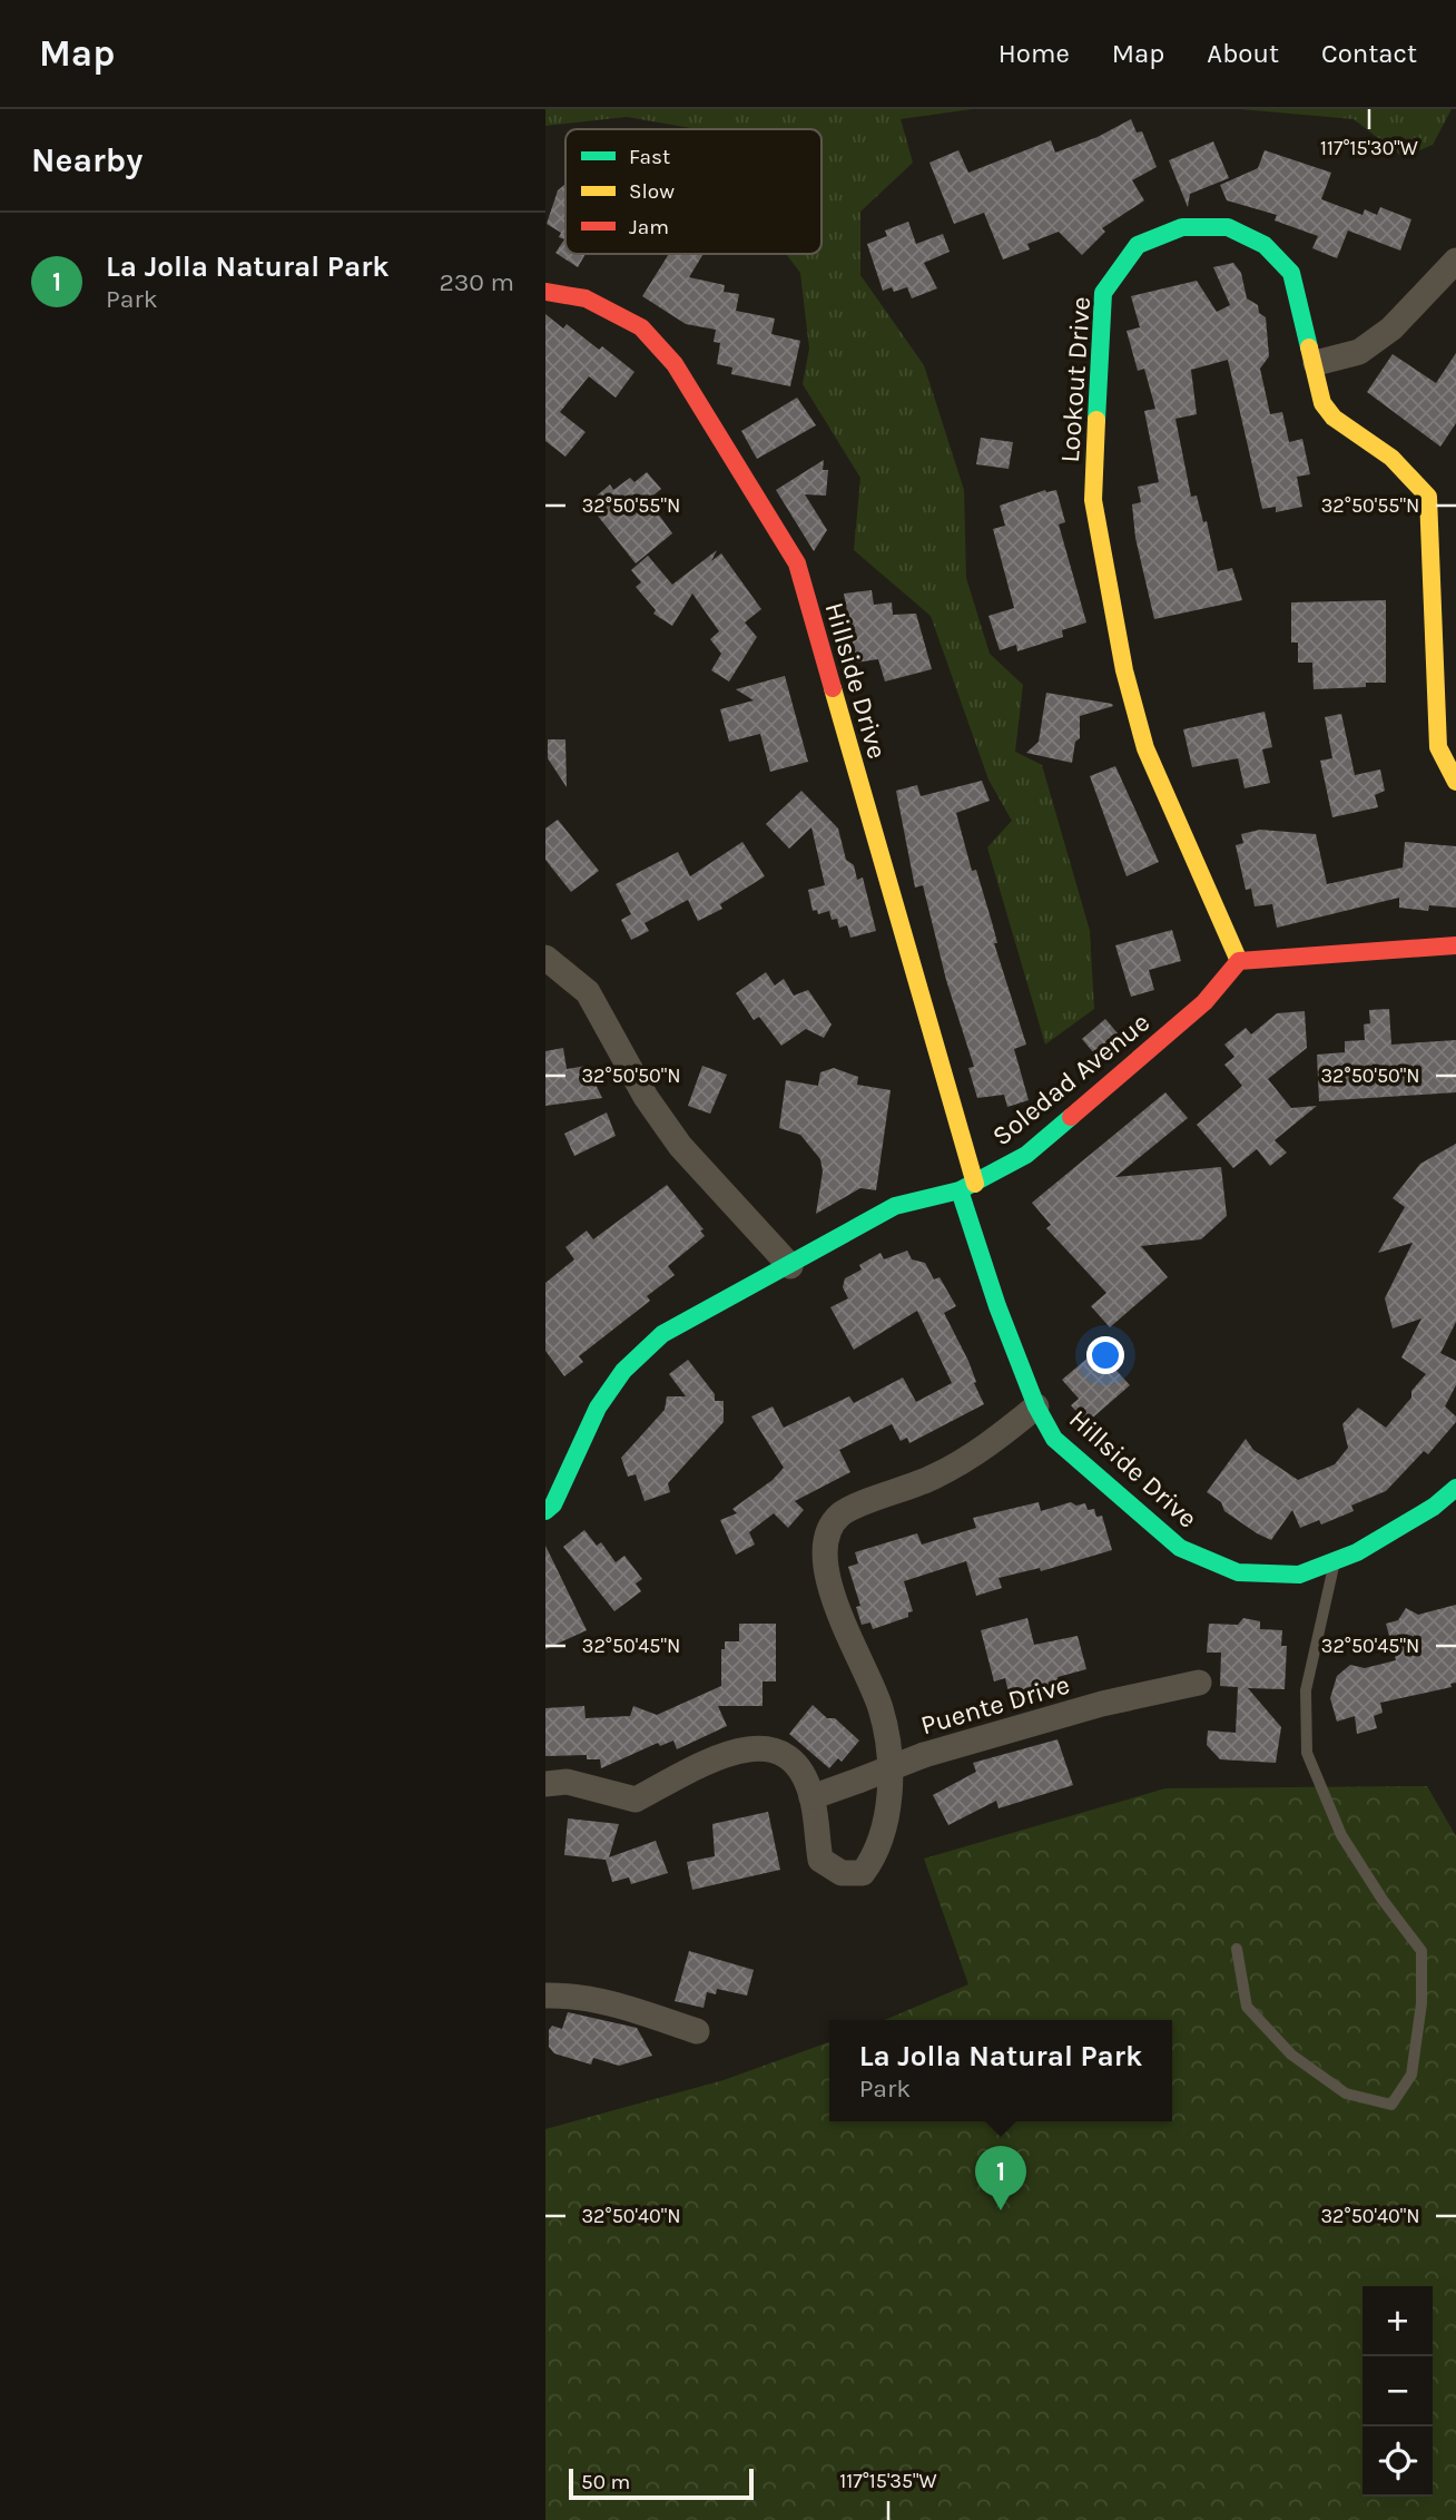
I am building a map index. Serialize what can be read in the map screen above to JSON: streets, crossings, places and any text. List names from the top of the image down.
{
  "streets": {
    "street": [
      "Lookout Drive",
      "Hillside Drive",
      "Soledad Avenue",
      "Puente Drive"
    ]
  },
  "crossings": [
    ["Lookout Drive", "Soledad Avenue"],
    ["Hillside Drive", "Soledad Avenue"]
  ],
  "legend": ["Fast", "Slow", "Jam"],
  "scale_bar": "50 m",
  "page": {
    "header": "Map",
    "nav": [
      "Home",
      "Map",
      "About",
      "Contact"
    ],
    "heading": "Nearby",
    "list": [
      {
        "mark": "1",
        "name": "La Jolla Natural Park",
        "note": "Park",
        "value": "230 m"
      }
    ],
    "popup": ["La Jolla Natural Park", "Park"],
    "pins": "1",
    "map_buttons": ["+", "−"],
    "scale": "50 m"
  },
  "coordinates": [
    "117°15'30\"W",
    "32°50'55\"N",
    "32°50'50\"N",
    "32°50'45\"N",
    "32°50'40\"N",
    "117°15'35\"W"
  ]
}
